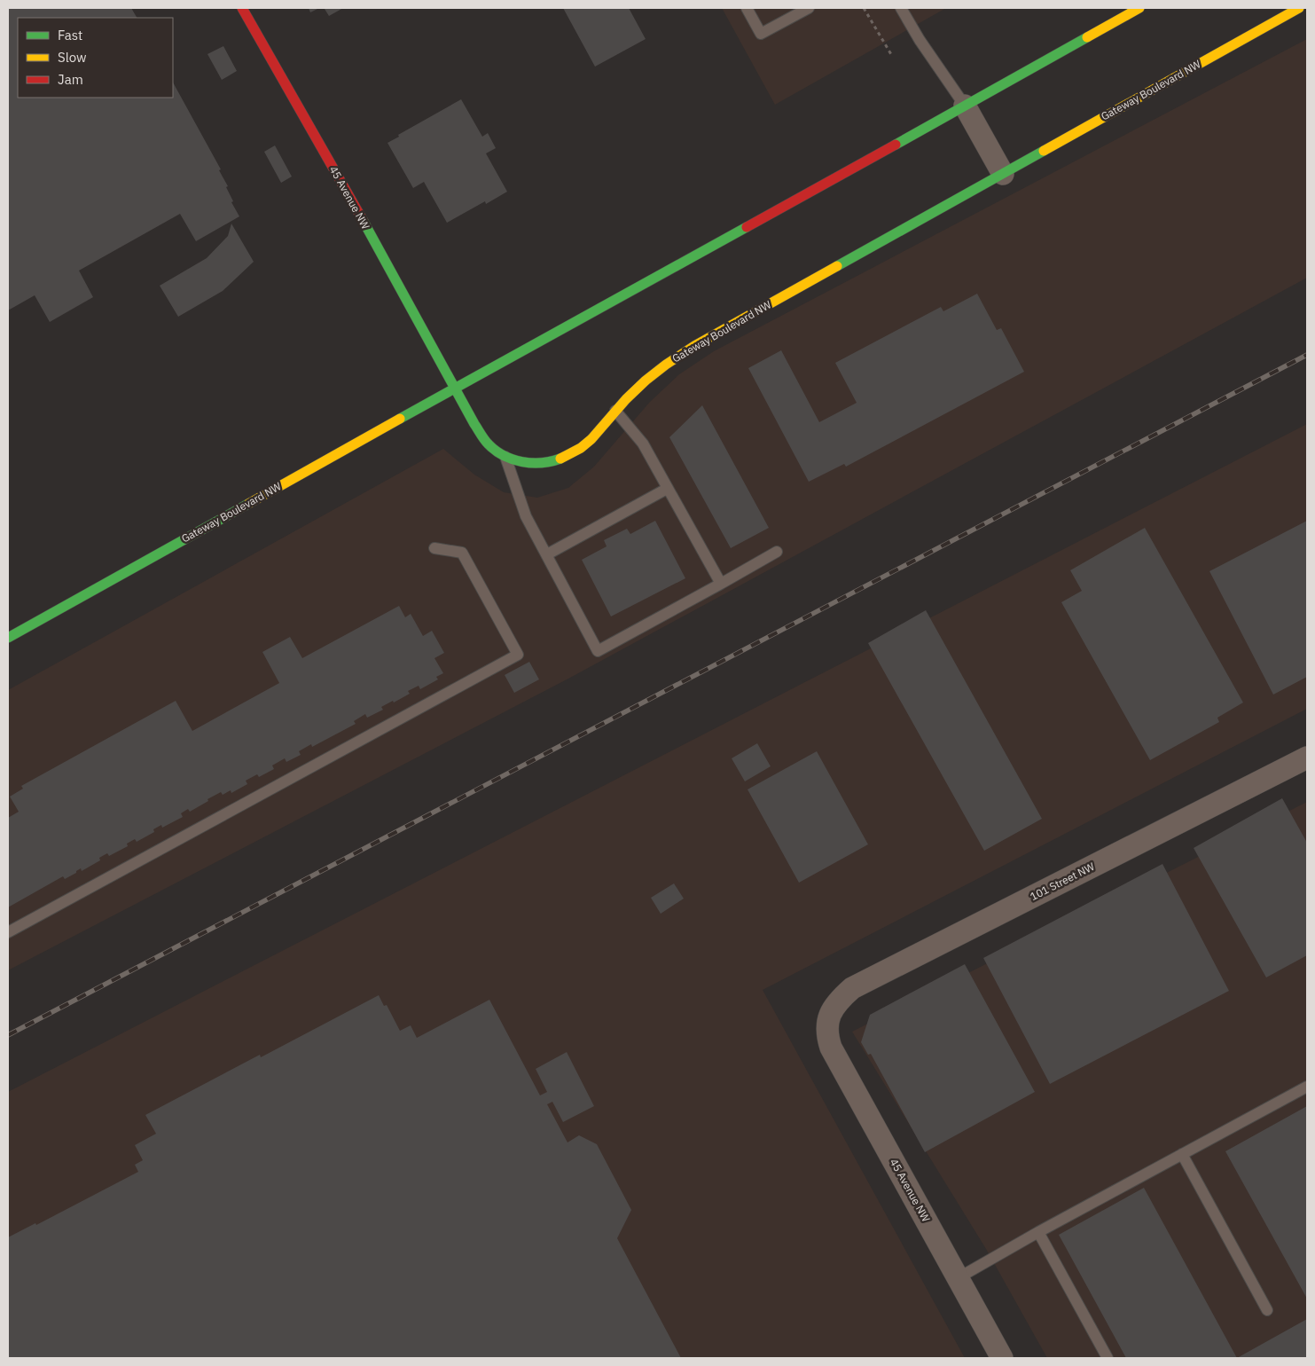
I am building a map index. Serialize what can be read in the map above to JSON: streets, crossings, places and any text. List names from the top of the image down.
{
  "streets": {
    "street": ["Gateway Boulevard NW", "45 Avenue NW", "101 Street NW"]
  },
  "crossings": [
    ["Gateway Boulevard NW", "45 Avenue NW"],
    ["45 Avenue NW", "101 Street NW"]
  ],
  "legend": ["Fast", "Slow", "Jam"]
}
